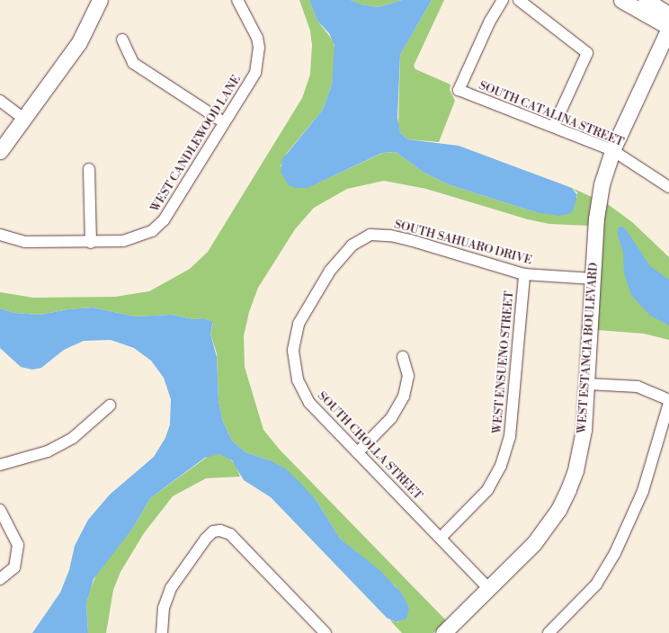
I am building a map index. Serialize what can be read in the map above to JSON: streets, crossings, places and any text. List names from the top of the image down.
{
  "streets": {
    "street": [
      "SOUTH CATALINA STREET",
      "WEST CANDLEWOOD LANE",
      "SOUTH SAHUARO DRIVE",
      "WEST ESTANCIA BOULEVARD",
      "WEST ENSUENO STREET",
      "SOUTH CHOLLA STREET"
    ]
  },
  "crossings": [
    ["SOUTH CATALINA STREET", "WEST ESTANCIA BOULEVARD"],
    ["SOUTH SAHUARO DRIVE", "WEST ESTANCIA BOULEVARD"],
    ["SOUTH SAHUARO DRIVE", "WEST ENSUENO STREET"],
    ["SOUTH SAHUARO DRIVE", "SOUTH CHOLLA STREET"],
    ["WEST ESTANCIA BOULEVARD", "SOUTH CHOLLA STREET"],
    ["WEST ENSUENO STREET", "SOUTH CHOLLA STREET"]
  ]
}
